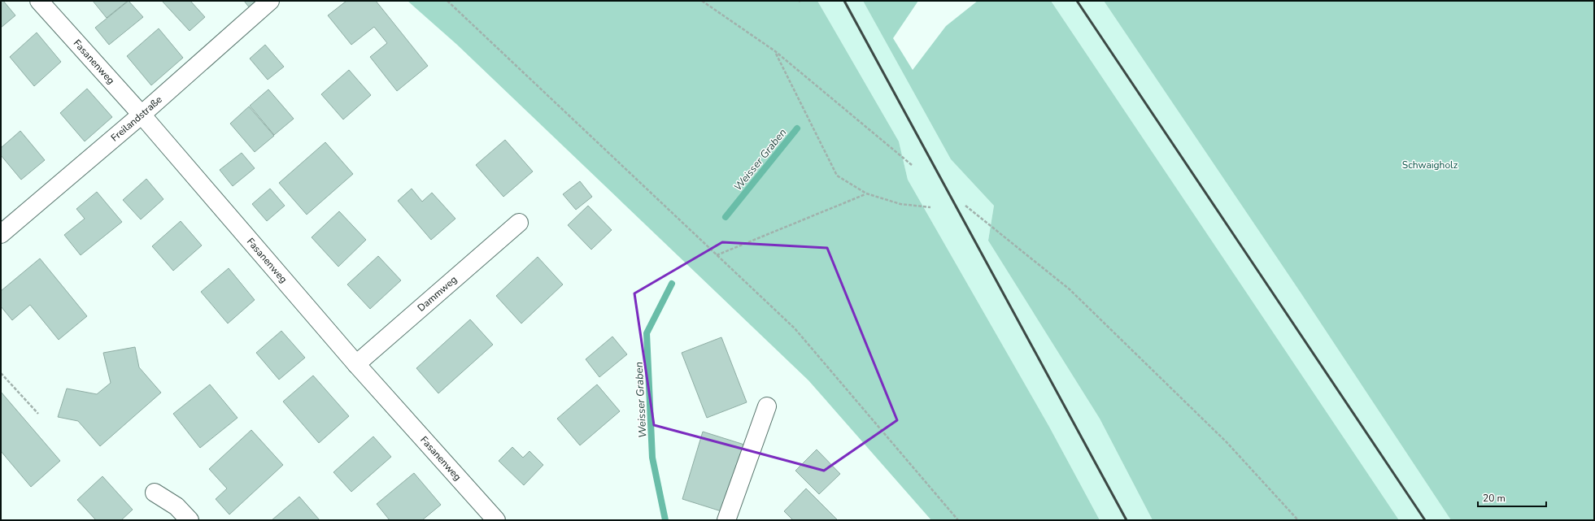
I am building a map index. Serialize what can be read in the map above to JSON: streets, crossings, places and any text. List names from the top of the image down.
{
  "streets": {
    "street": ["Fasanenweg", "Freilandstraße", "Dammweg"]
  },
  "crossings": [
    ["Fasanenweg", "Freilandstraße"],
    ["Fasanenweg", "Dammweg"]
  ],
  "water": ["Weisser Graben"],
  "parks": ["Schwaigholz"],
  "scale_bar": "20 m"
}
